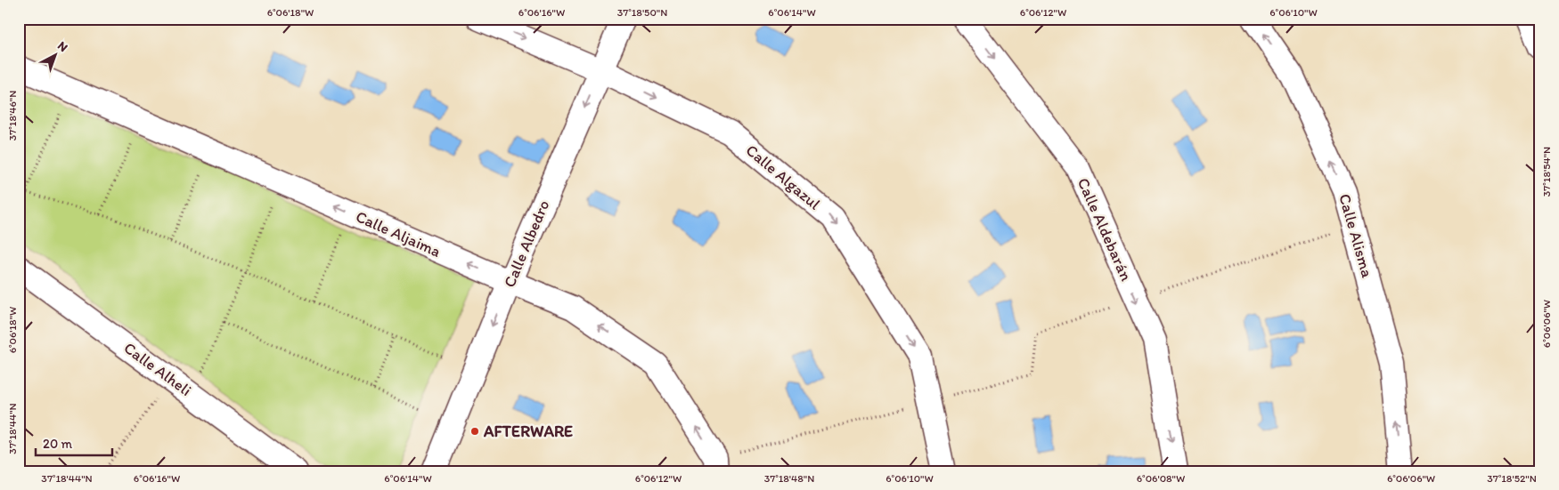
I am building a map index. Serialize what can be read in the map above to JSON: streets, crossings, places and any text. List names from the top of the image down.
{
  "streets": {
    "street": [
      "Calle Algazul",
      "Calle Aldebarán",
      "Calle Aljaima",
      "Calle Alisma",
      "Calle Albedro",
      "Calle Alheli"
    ]
  },
  "crossings": [
    ["Calle Algazul", "Calle Albedro"],
    ["Calle Aljaima", "Calle Albedro"]
  ],
  "one_way": [
    "Calle Algazul",
    "Calle Aldebarán",
    "Calle Aljaima",
    "Calle Alisma",
    "Calle Albedro"
  ],
  "places": ["AFTERWARE"],
  "scale_bar": "20 m",
  "north": "top right",
  "coordinates": [
    "6°06'18\"W",
    "6°06'16\"W",
    "37°18'50\"N",
    "6°06'14\"W",
    "6°06'12\"W",
    "6°06'10\"W",
    "37°18'46\"N",
    "37°18'54\"N",
    "6°06'06\"W",
    "37°18'44\"N",
    "37°18'48\"N",
    "6°06'08\"W",
    "37°18'52\"N"
  ]
}
